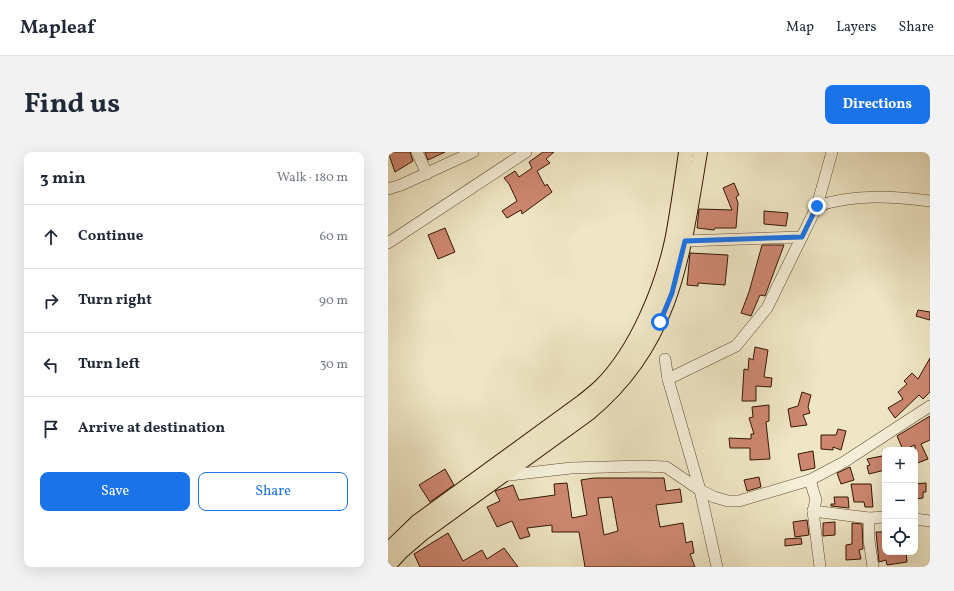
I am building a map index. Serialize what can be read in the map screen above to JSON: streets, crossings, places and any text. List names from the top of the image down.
{
  "page": {
    "header": "Mapleaf",
    "nav": ["Map", "Layers", "Share"],
    "title": "Find us",
    "buttons": [
      "Directions",
      ["Save", "Share"]
    ],
    "heading": ["3 min", "Walk · 180 m"],
    "list": [
      ["Continue", "60 m"],
      ["Turn right", "90 m"],
      ["Turn left", "30 m"],
      "Arrive at destination"
    ],
    "map_buttons": ["+", "−"]
  }
}
